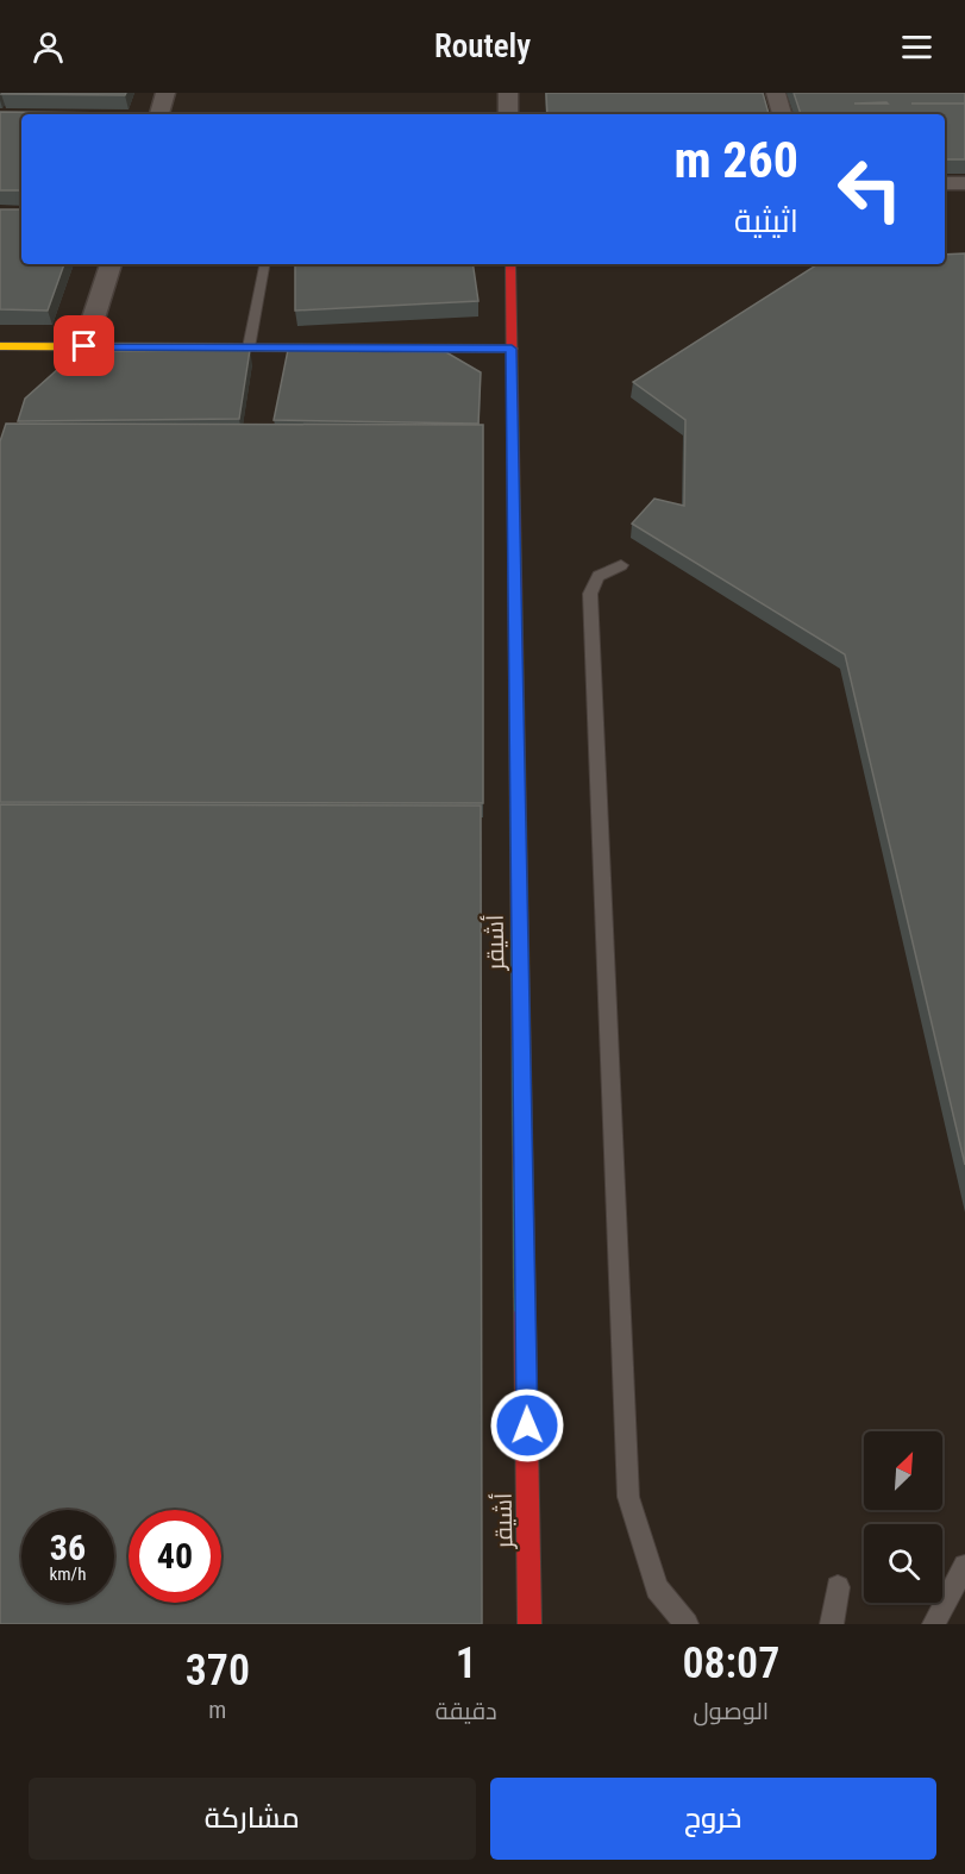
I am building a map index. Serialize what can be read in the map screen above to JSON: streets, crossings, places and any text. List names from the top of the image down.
{
  "streets": {
    "street": ["أشيقر"]
  },
  "north": "top right",
  "page": {
    "header": "Routely",
    "turn": ["260 m", "اثيثية"],
    "speed": "36 km/h",
    "limit": "40",
    "eta": [
      "08:07",
      "الوصول",
      "1",
      "دقيقة",
      "370",
      "m"
    ],
    "buttons": ["خروج", "مشاركة"]
  }
}
